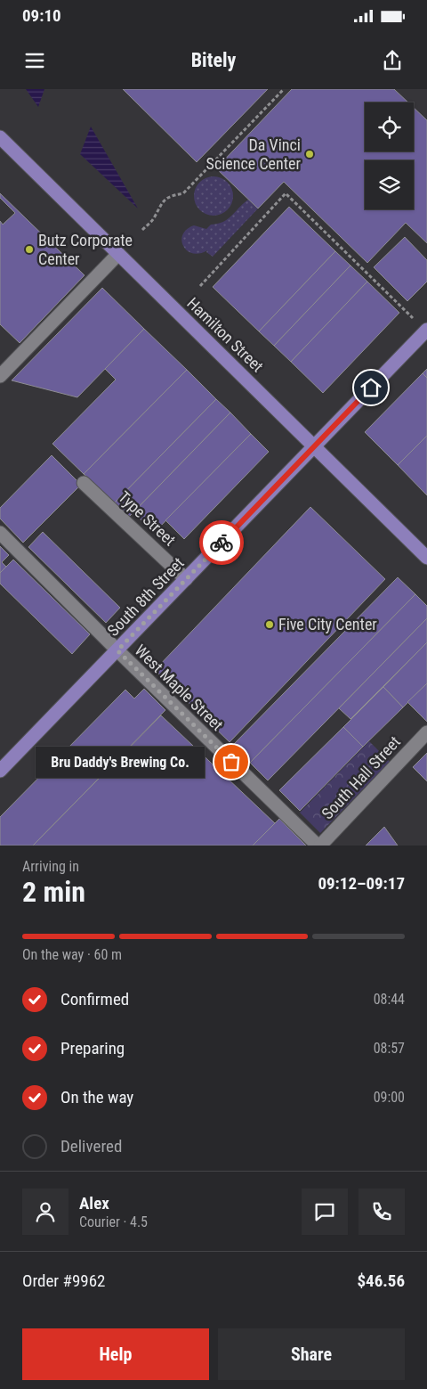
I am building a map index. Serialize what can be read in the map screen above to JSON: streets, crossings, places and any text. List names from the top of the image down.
{
  "streets": {
    "main road": ["Hamilton Street", "South 8th Street"],
    "lane": ["Type Street", "West Maple Street", "South Hall Street"]
  },
  "crossings": [
    ["Hamilton Street", "South 8th Street"],
    ["Type Street", "South 8th Street"],
    ["South 8th Street", "West Maple Street"],
    ["West Maple Street", "South Hall Street"]
  ],
  "places": [
    "Da Vinci Science Center",
    "Butz Corporate Center",
    "Five City Center",
    "Bru Daddy's Brewing Co."
  ],
  "page": {
    "status": "09:10",
    "header": "Bitely",
    "bubble": "Bru Daddy's Brewing Co.",
    "heading": ["2 min", "Arriving in", "09:12–09:17"],
    "panel": [
      "Alex",
      "Courier · 4.5",
      "Order #9962",
      "$46.56"
    ],
    "bar": "On the way · 60 m",
    "list": [
      ["Confirmed", "08:44"],
      ["Preparing", "08:57"],
      ["On the way", "09:00"],
      "Delivered"
    ],
    "buttons": ["Help", "Share"]
  }
}
